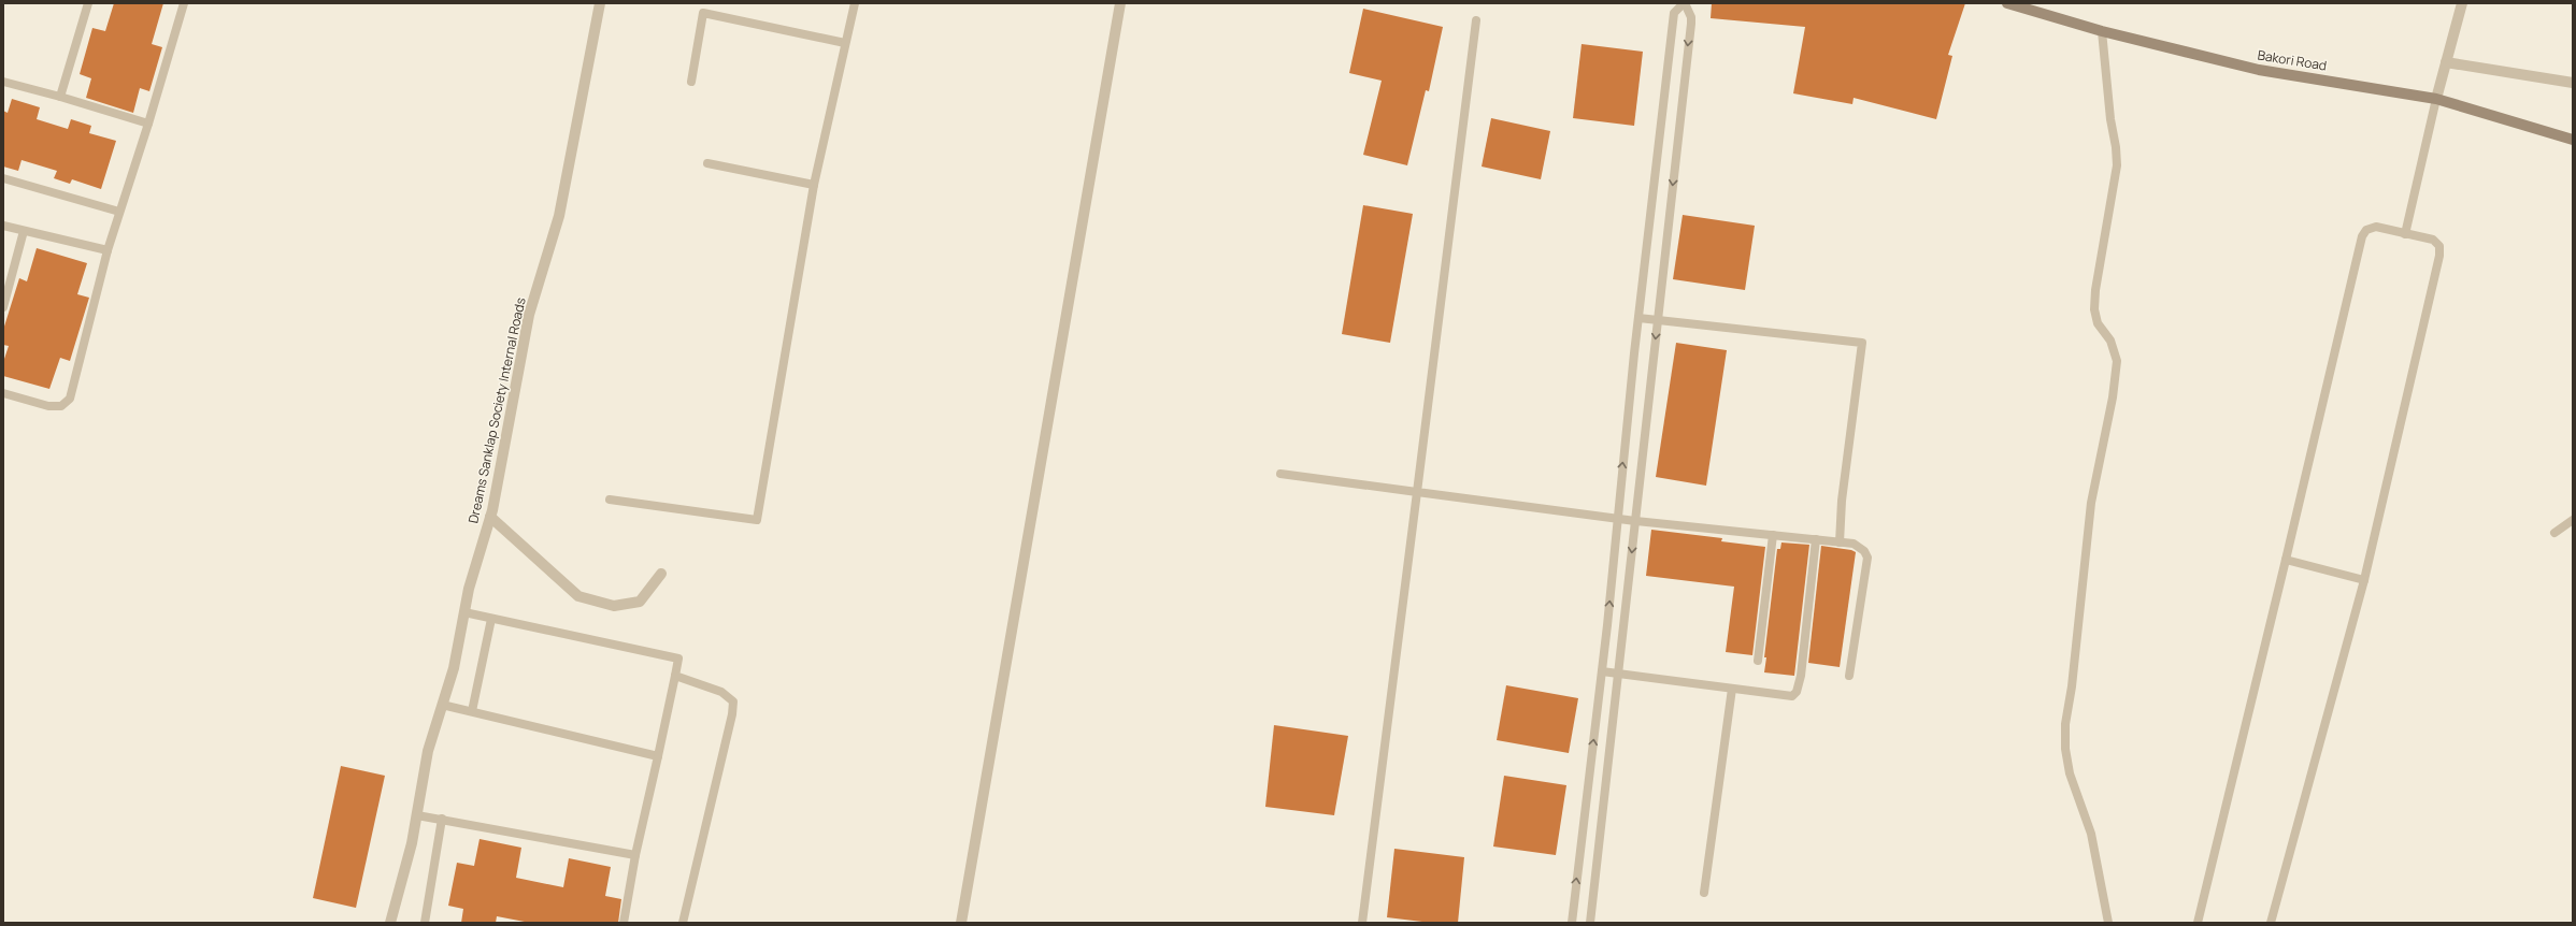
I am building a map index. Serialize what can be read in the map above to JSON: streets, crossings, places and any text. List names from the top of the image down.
{
  "streets": {
    "street": ["Bakori Road", "Dreams Sanklap Society Internal Roads"]
  }
}
